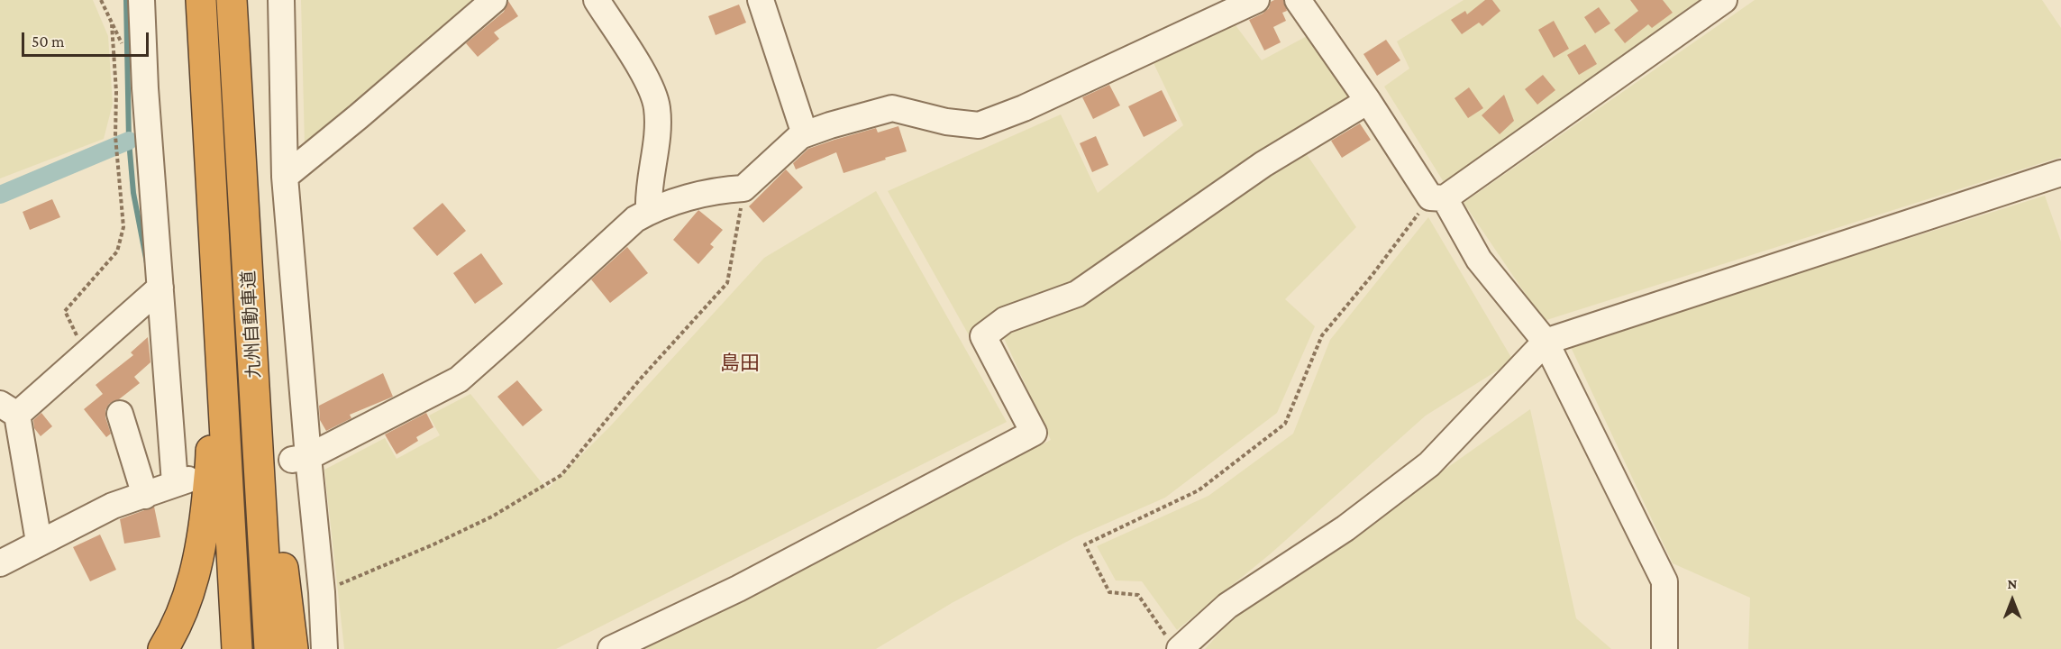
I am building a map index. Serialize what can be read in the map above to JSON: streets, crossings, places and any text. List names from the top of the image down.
{
  "streets": {
    "highway": ["九州自動車道"]
  },
  "districts": ["島田"],
  "scale_bar": "50 m",
  "north": "top"
}
